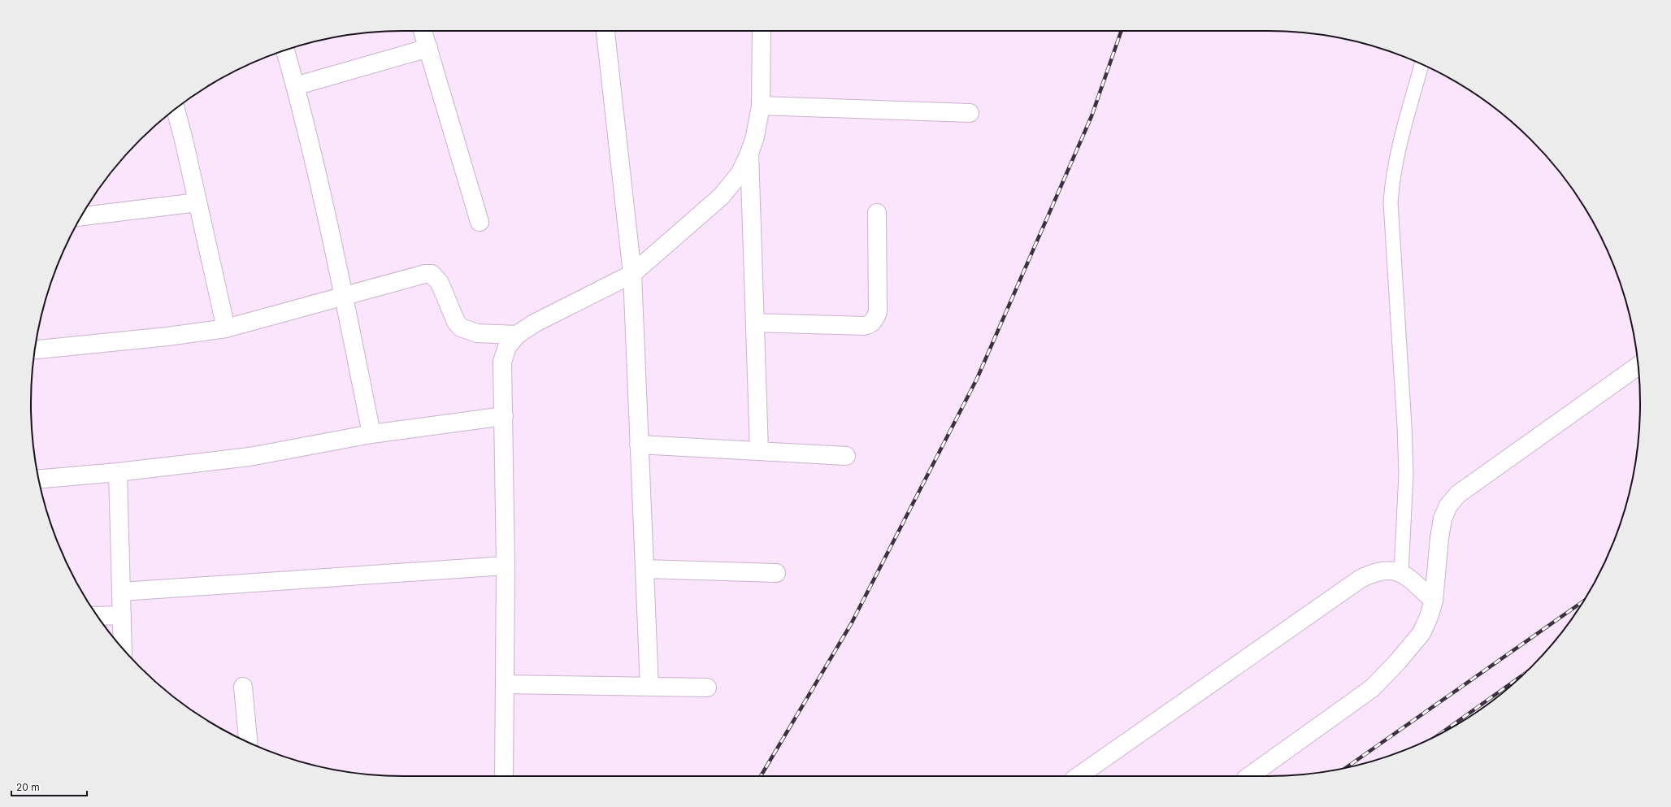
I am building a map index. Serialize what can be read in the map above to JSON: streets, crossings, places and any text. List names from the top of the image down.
{
  "scale_bar": "20 m"
}
